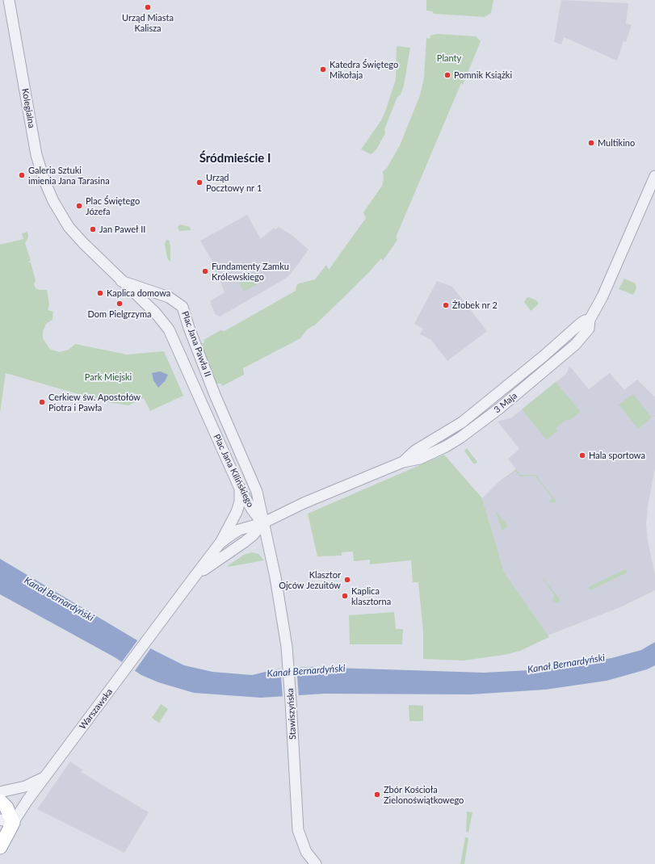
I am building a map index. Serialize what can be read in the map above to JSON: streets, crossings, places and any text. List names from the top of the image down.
{
  "streets": {
    "main road": ["Warszawska"],
    "street": [
      "Kolegialna",
      "Plac Jana Pawła II",
      "3 Maja",
      "Plac Jana Kilińskiego",
      "Stawiszyńska"
    ]
  },
  "crossings": [
    ["Kolegialna", "Plac Jana Pawła II"],
    ["Plac Jana Pawła II", "Plac Jana Kilińskiego"],
    ["3 Maja", "Plac Jana Kilińskiego"],
    ["3 Maja", "Warszawska"],
    ["3 Maja", "Stawiszyńska"],
    ["Plac Jana Kilińskiego", "Warszawska"],
    ["Plac Jana Kilińskiego", "Stawiszyńska"],
    ["Warszawska", "Stawiszyńska"]
  ],
  "districts": ["Śródmieście I"],
  "water": ["Kanał Bernardyński"],
  "parks": ["Planty", "Park Miejski"],
  "places": [
    "Urząd Miasta Kalisza",
    "Katedra Świętego Mikołaja",
    "Pomnik Książki",
    "Multikino",
    "Galeria Sztuki imienia Jana Tarasina",
    "Urząd Pocztowy nr 1",
    "Plac Świętego Józefa",
    "Jan Paweł II",
    "Fundamenty Zamku Królewskiego",
    "Kaplica domowa",
    "Dom Pielgrzyma",
    "Żłobek nr 2",
    "Cerkiew św. Apostołów Piotra i Pawła",
    "Hala sportowa",
    "Klasztor Ojców Jezuitów",
    "Kaplica klasztorna",
    "Zbór Kościoła Zielonoświątkowego"
  ]
}
